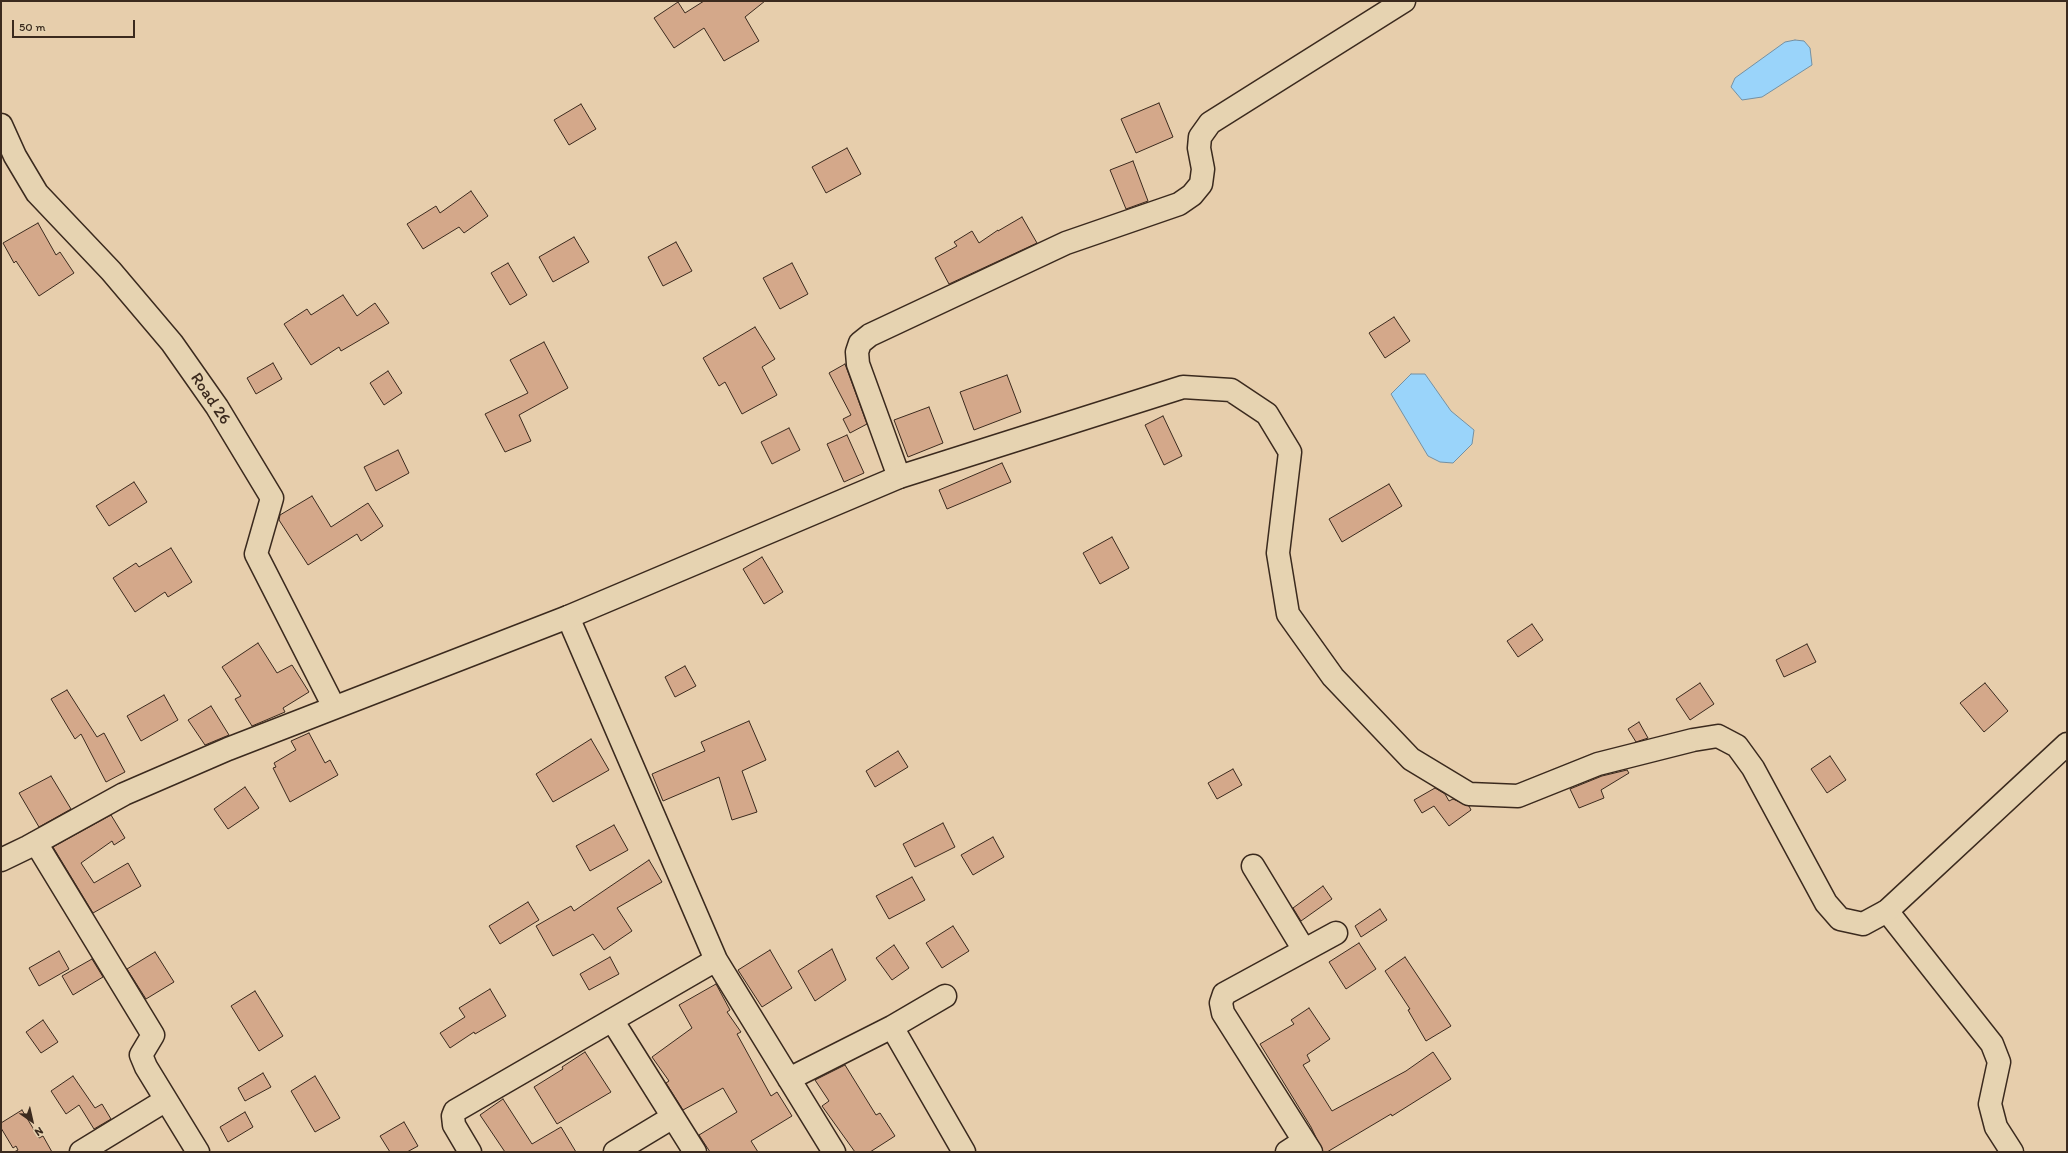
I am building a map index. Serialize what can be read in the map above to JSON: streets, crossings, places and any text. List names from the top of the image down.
{
  "streets": {
    "street": ["Road 26"]
  },
  "scale_bar": "50 m",
  "north": "bottom right"
}
